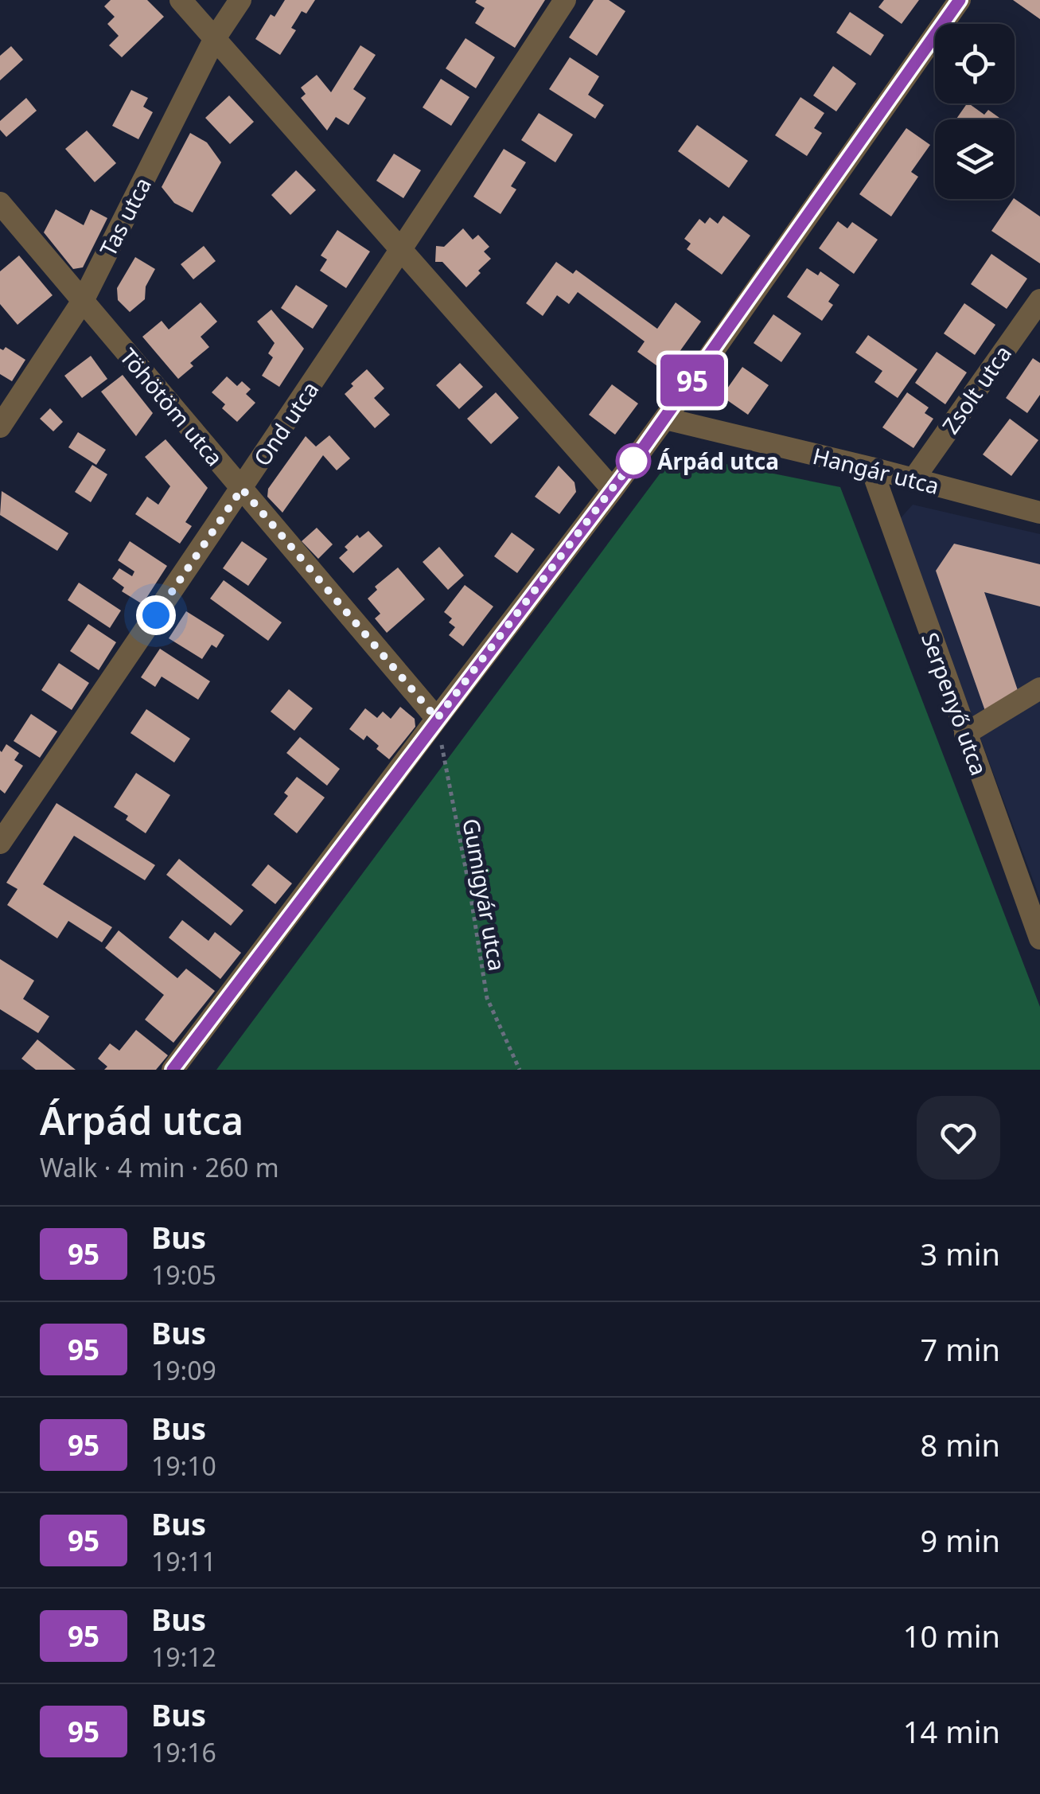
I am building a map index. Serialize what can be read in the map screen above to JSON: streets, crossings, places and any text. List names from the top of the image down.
{
  "streets": {
    "street": [
      "Tas utca",
      "Zsolt utca",
      "Töhötöm utca",
      "Ond utca",
      "Hangár utca",
      "Serpenyő utca"
    ],
    "path": ["Gumigyár utca"]
  },
  "crossings": [
    ["Tas utca", "Töhötöm utca"],
    ["Zsolt utca", "Hangár utca"],
    ["Töhötöm utca", "Ond utca"],
    ["Töhötöm utca", "Gumigyár utca"],
    ["Hangár utca", "Serpenyő utca"]
  ],
  "places": ["Árpád utca"],
  "lines": ["bus line 95"],
  "page": {
    "on_map": "95",
    "heading": ["Árpád utca", "Walk · 4 min · 260 m"],
    "list": [
      {
        "mark": "95",
        "name": "Bus",
        "note": "19:05",
        "value": "3 min"
      },
      {
        "mark": "95",
        "name": "Bus",
        "note": "19:09",
        "value": "7 min"
      },
      {
        "mark": "95",
        "name": "Bus",
        "note": "19:10",
        "value": "8 min"
      },
      {
        "mark": "95",
        "name": "Bus",
        "note": "19:11",
        "value": "9 min"
      },
      {
        "mark": "95",
        "name": "Bus",
        "note": "19:12",
        "value": "10 min"
      },
      {
        "mark": "95",
        "name": "Bus",
        "note": "19:16",
        "value": "14 min"
      }
    ]
  }
}
